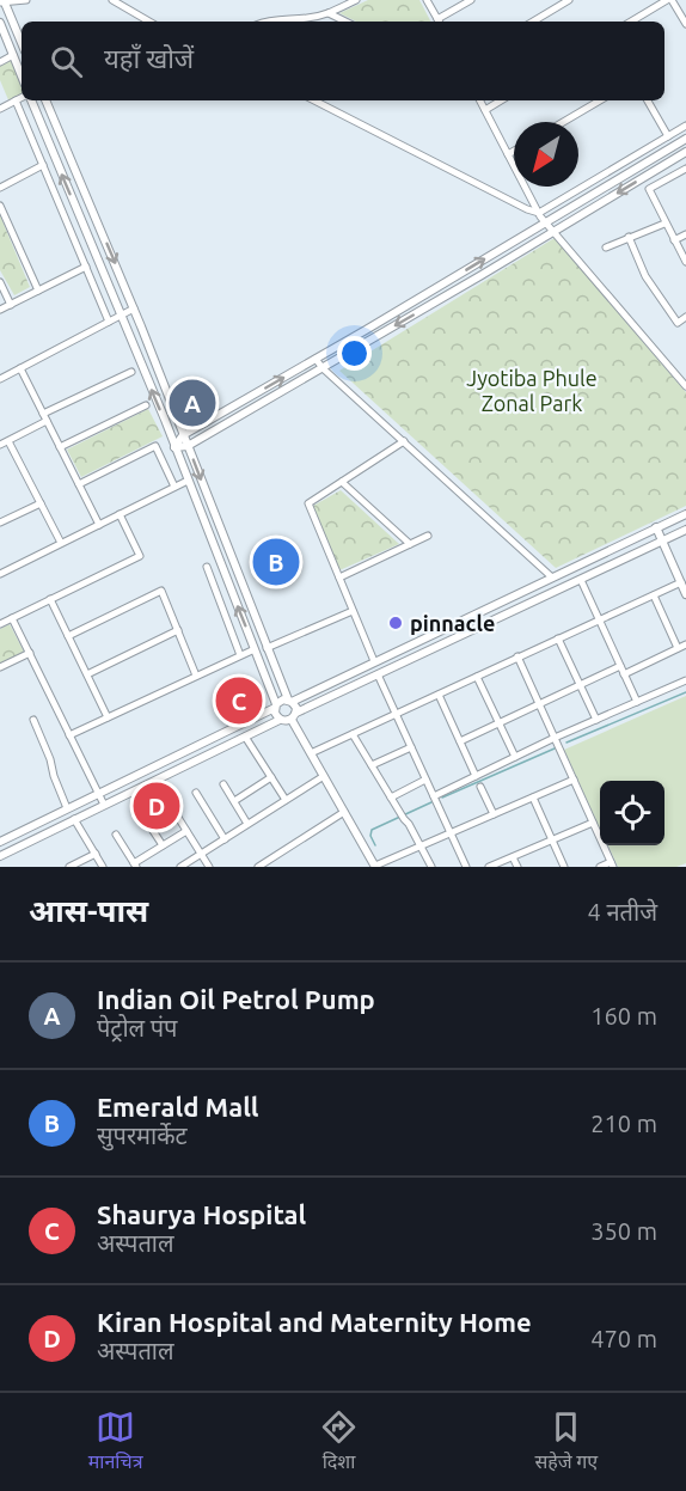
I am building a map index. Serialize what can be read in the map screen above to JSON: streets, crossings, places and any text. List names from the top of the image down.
{
  "parks": ["Jyotiba Phule Zonal Park"],
  "places": ["pinnacle"],
  "north": "bottom left",
  "page": {
    "search": "यहाँ खोजें",
    "pins": [
      "A",
      "B",
      "C",
      "D"
    ],
    "heading": ["आस-पास", "4 नतीजे"],
    "list": [
      {
        "mark": "A",
        "name": "Indian Oil Petrol Pump",
        "note": "पेट्रोल पंप",
        "value": "160 m"
      },
      {
        "mark": "B",
        "name": "Emerald Mall",
        "note": "सुपरमार्केट",
        "value": "210 m"
      },
      {
        "mark": "C",
        "name": "Shaurya Hospital",
        "note": "अस्पताल",
        "value": "350 m"
      },
      {
        "mark": "D",
        "name": "Kiran Hospital and Maternity Home",
        "note": "अस्पताल",
        "value": "470 m"
      }
    ],
    "nav": ["मानचित्र", "दिशा", "सहेजे गए"]
  }
}
